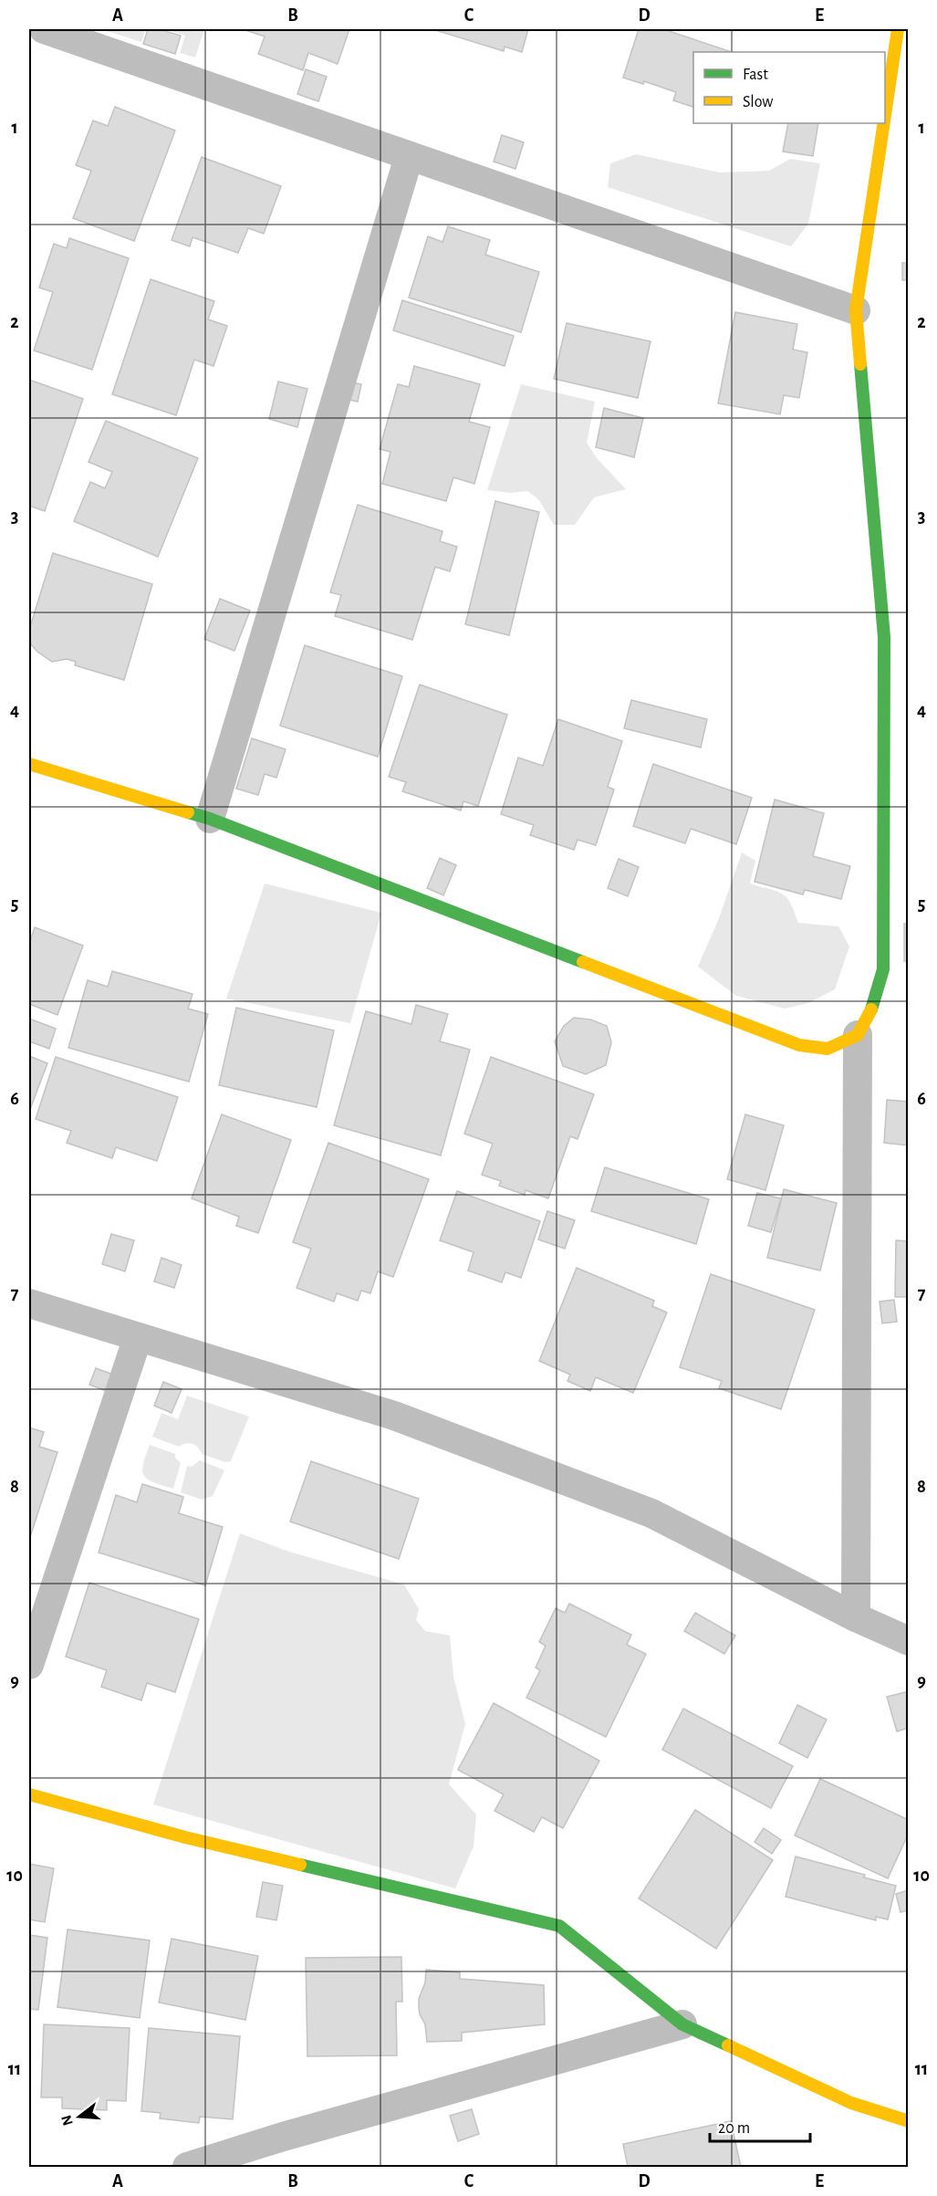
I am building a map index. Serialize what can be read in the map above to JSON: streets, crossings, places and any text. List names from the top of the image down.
{
  "legend": ["Fast", "Slow"],
  "scale_bar": "20 m",
  "north": "left",
  "grid": {
    "columns": [
      "A",
      "B",
      "C",
      "D",
      "E"
    ],
    "rows": [
      "1",
      "2",
      "3",
      "4",
      "5",
      "6",
      "7",
      "8",
      "9",
      "10",
      "11"
    ]
  }
}
